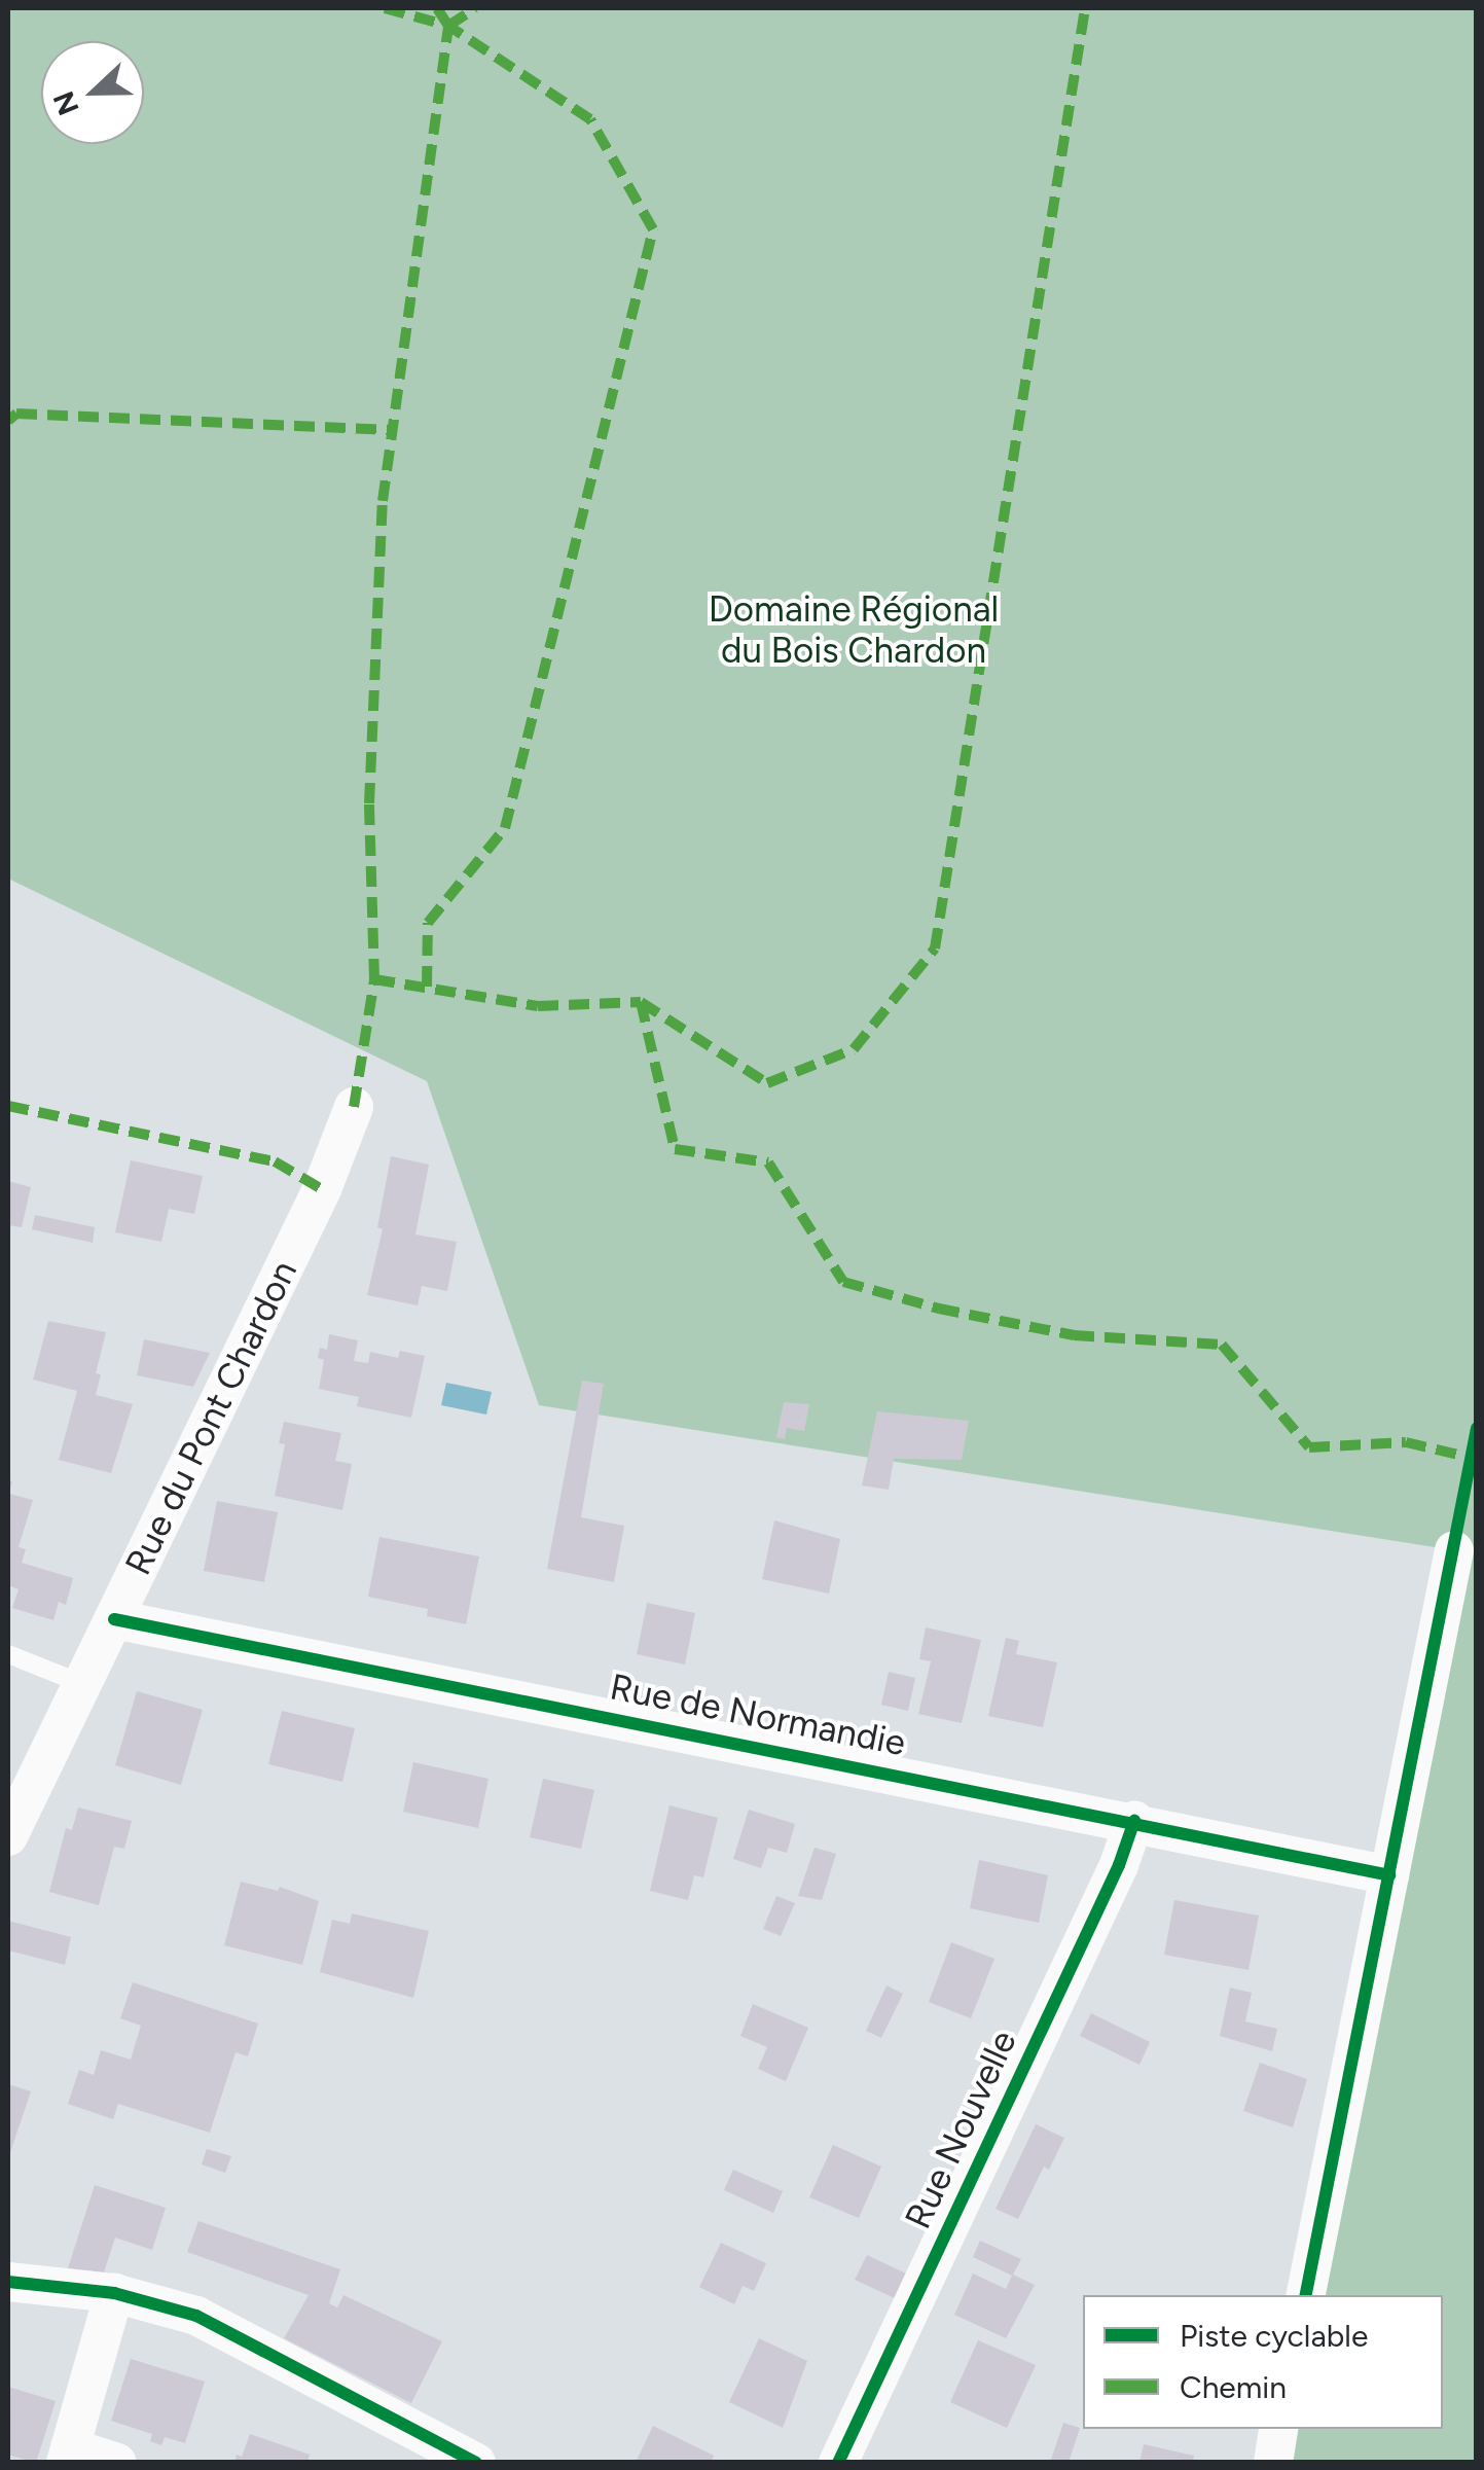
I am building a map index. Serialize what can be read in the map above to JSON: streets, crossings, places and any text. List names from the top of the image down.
{
  "streets": {
    "street": ["Rue du Pont Chardon", "Rue de Normandie", "Rue Nouvelle"]
  },
  "crossings": [
    ["Rue du Pont Chardon", "Rue de Normandie"],
    ["Rue de Normandie", "Rue Nouvelle"]
  ],
  "parks": ["Domaine Régional du Bois Chardon"],
  "legend": ["Piste cyclable", "Chemin"],
  "north": "left"
}
